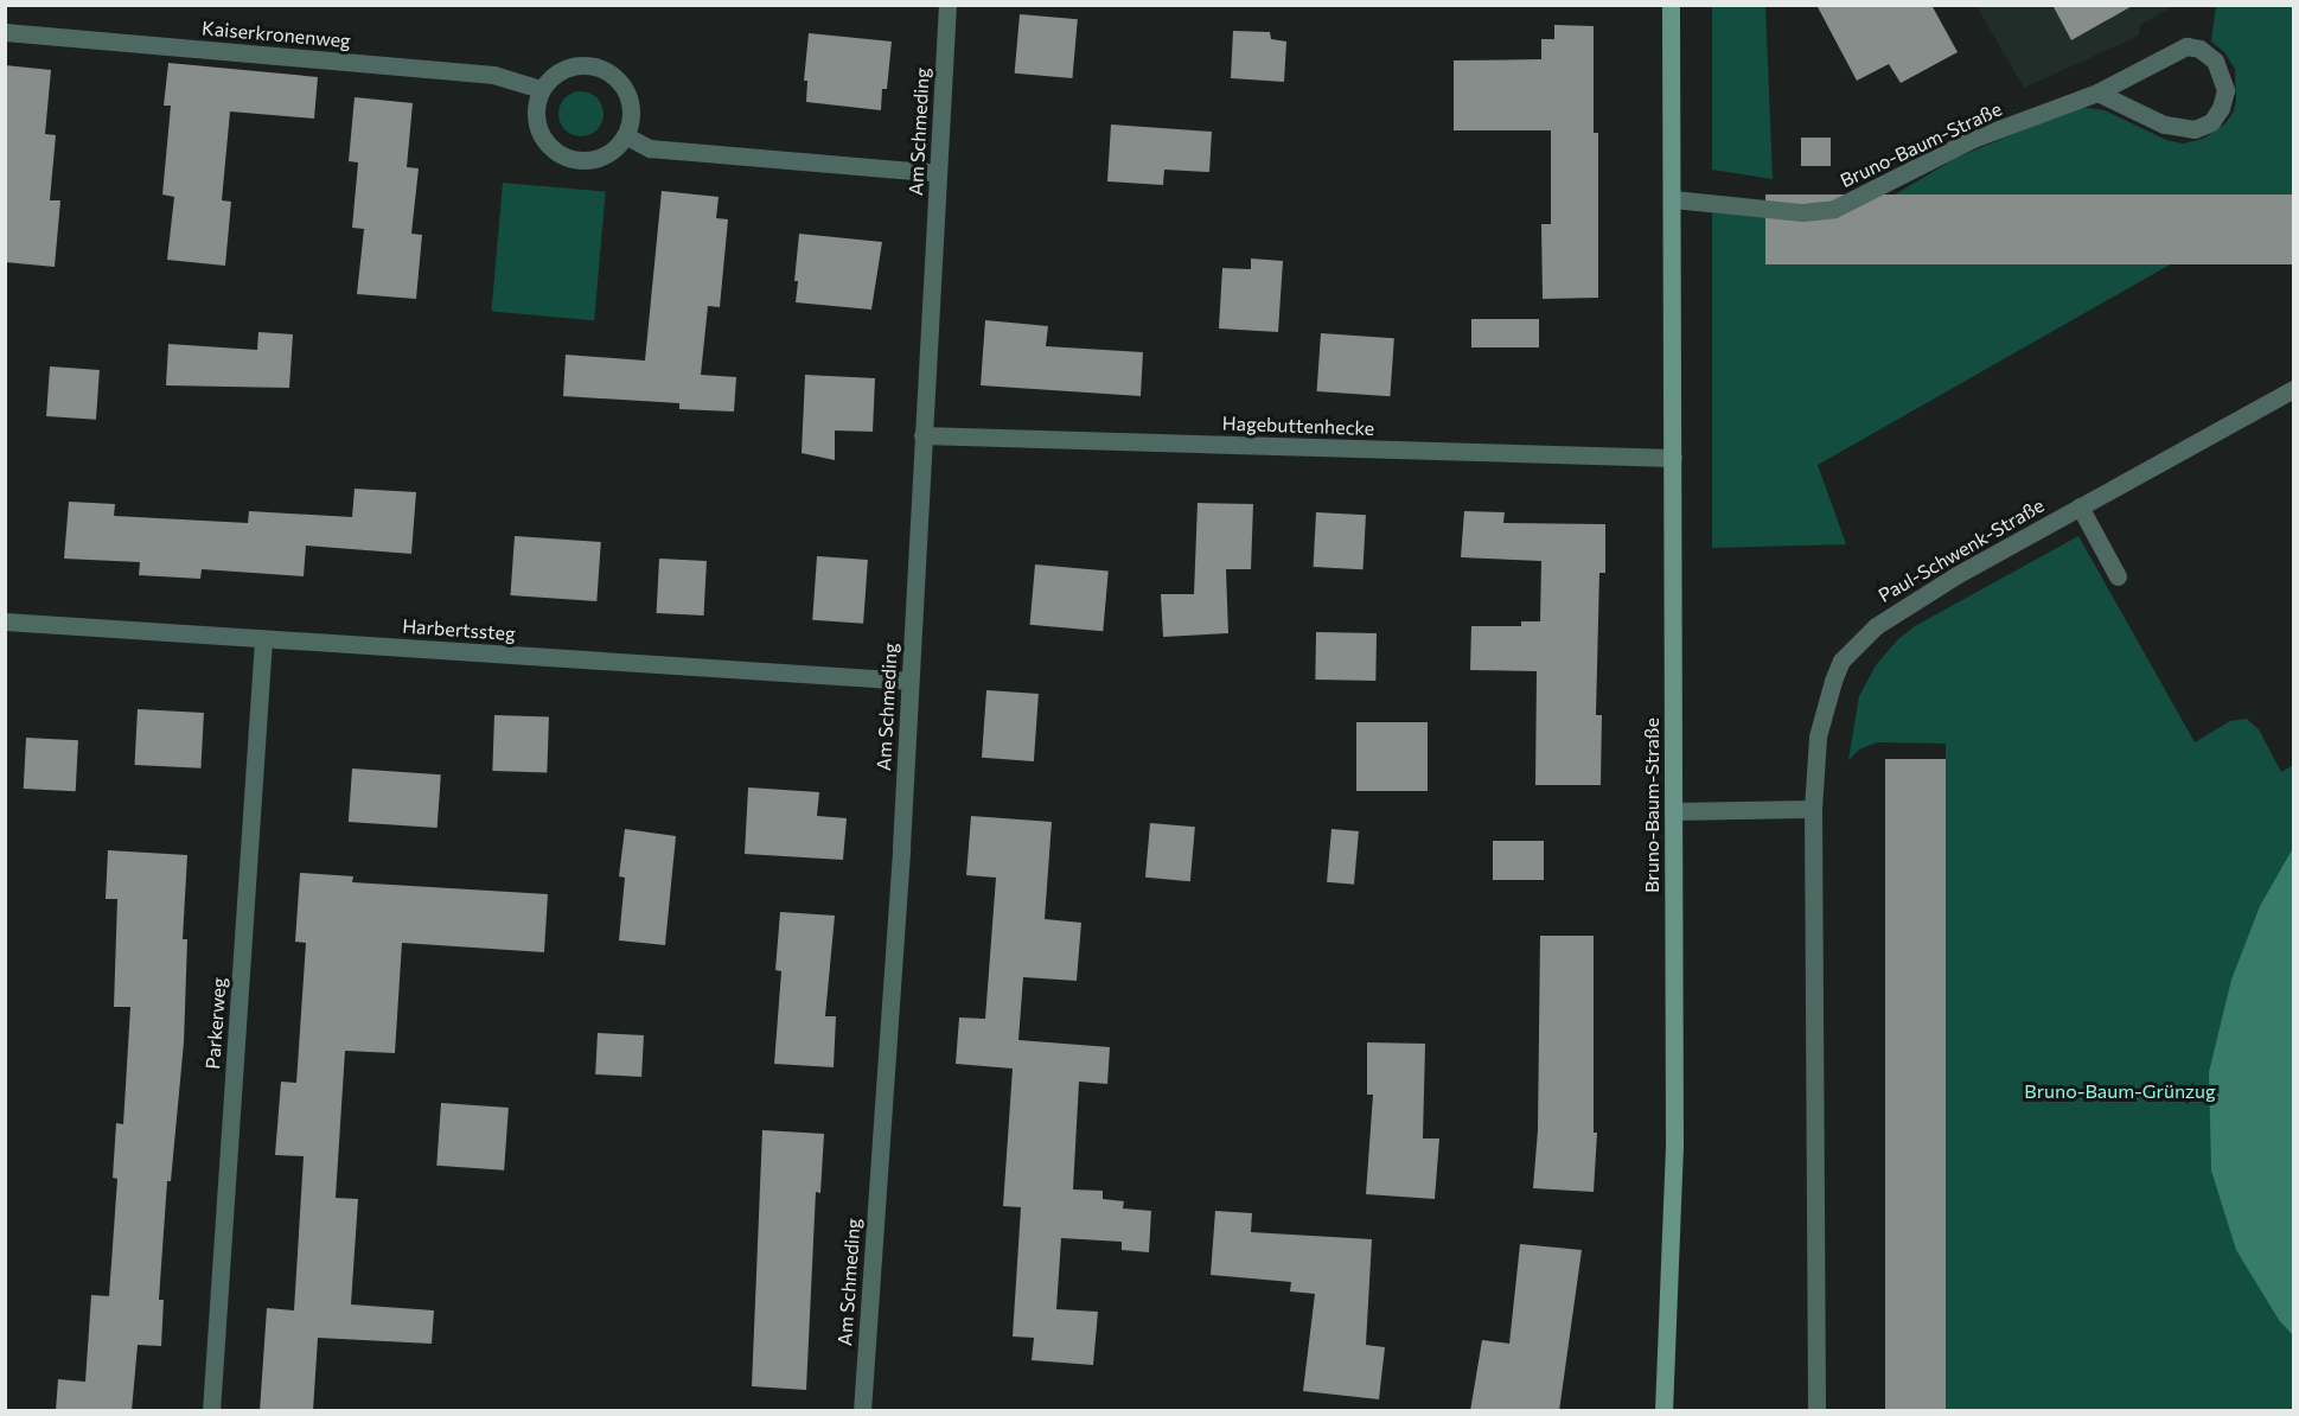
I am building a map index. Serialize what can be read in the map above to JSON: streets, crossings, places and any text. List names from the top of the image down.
{
  "streets": {
    "street": [
      "Kaiserkronenweg",
      "Am Schmeding",
      "Bruno-Baum-Straße",
      "Hagebuttenhecke",
      "Paul-Schwenk-Straße",
      "Harbertssteg",
      "Parkerweg"
    ]
  },
  "crossings": [
    ["Am Schmeding", "Hagebuttenhecke"],
    ["Am Schmeding", "Harbertssteg"],
    ["Bruno-Baum-Straße", "Hagebuttenhecke"],
    ["Harbertssteg", "Parkerweg"]
  ],
  "parks": ["Bruno-Baum-Grünzug"]
}
